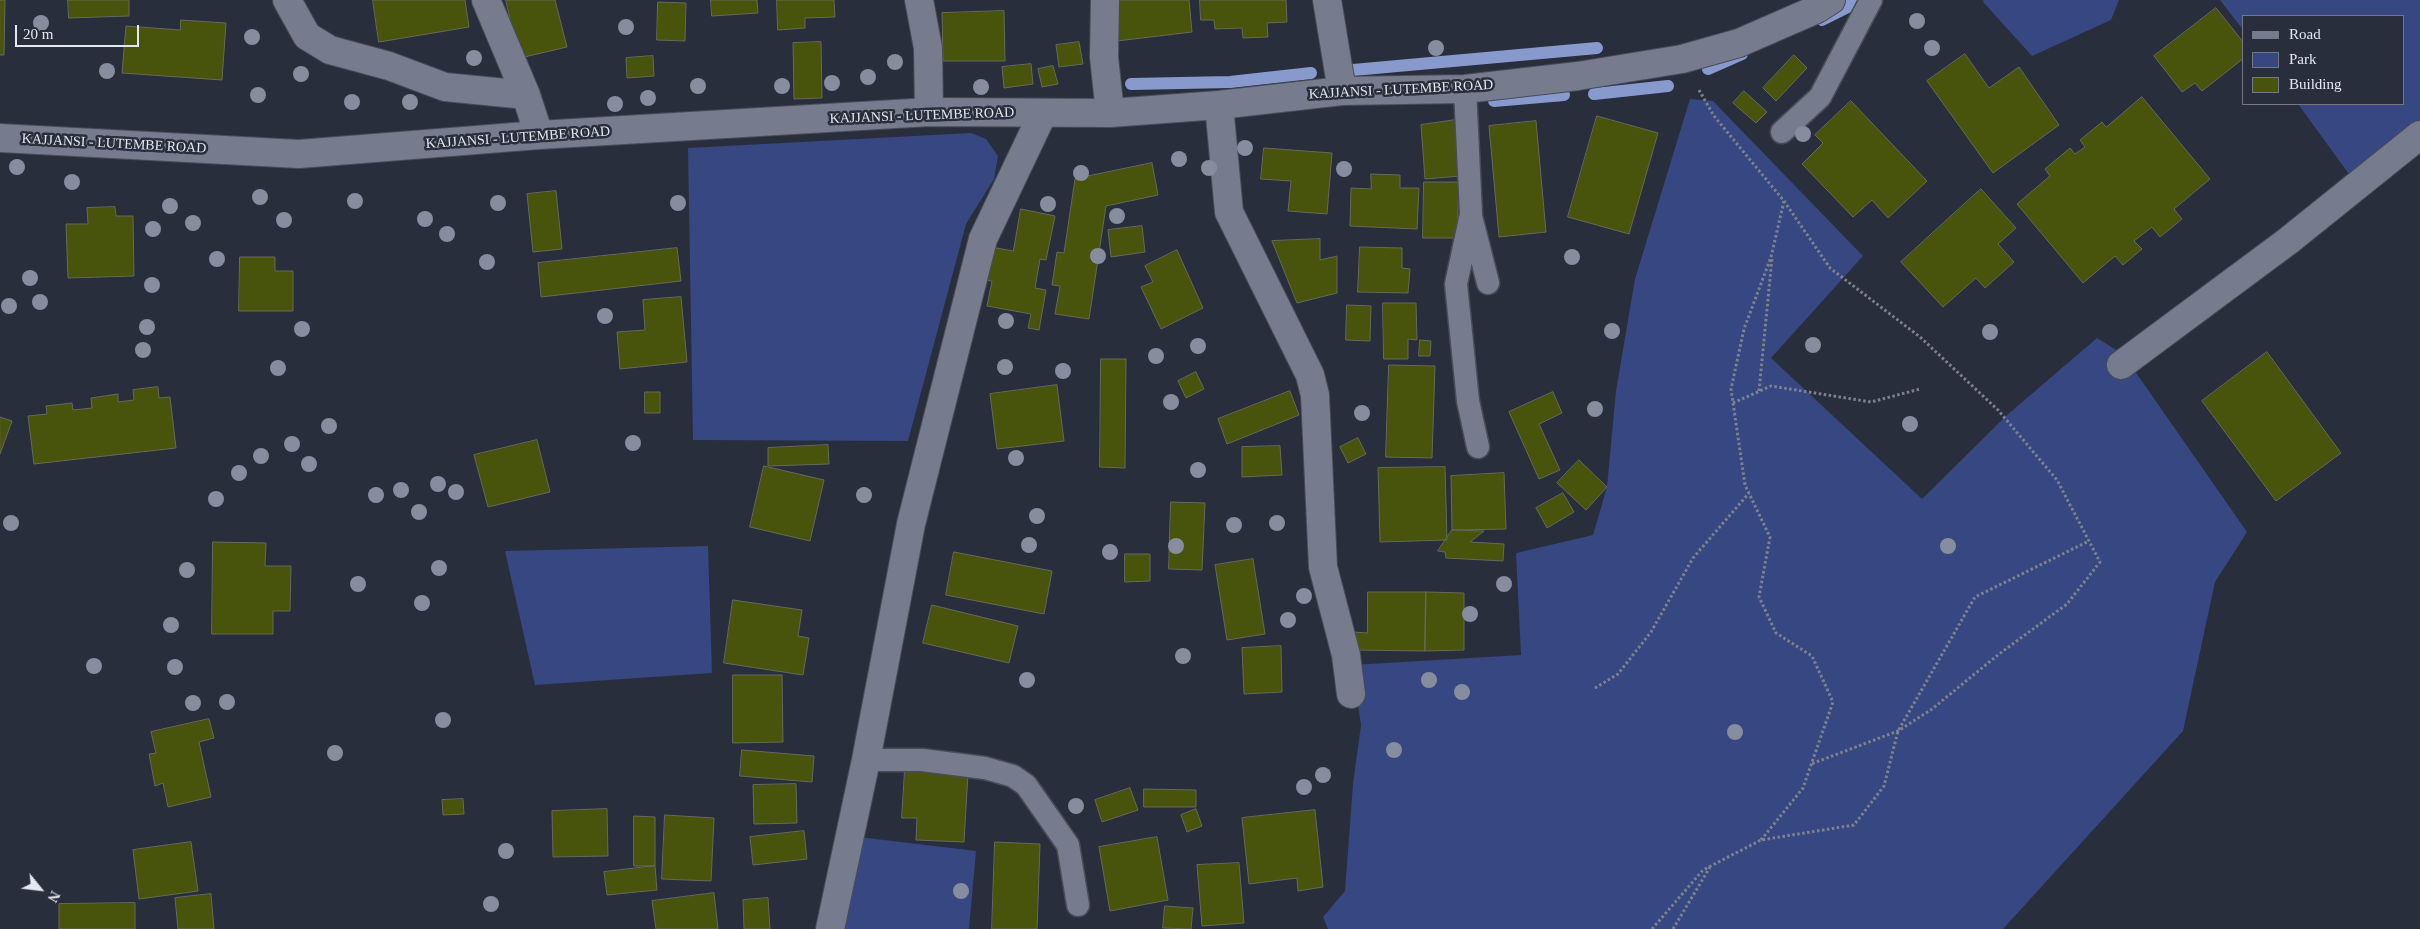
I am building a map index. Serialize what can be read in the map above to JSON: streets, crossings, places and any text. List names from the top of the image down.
{
  "streets": {
    "street": ["KAJJANSI - LUTEMBE ROAD"]
  },
  "legend": ["Road", "Park", "Building"],
  "scale_bar": "20 m",
  "north": "bottom right"
}
